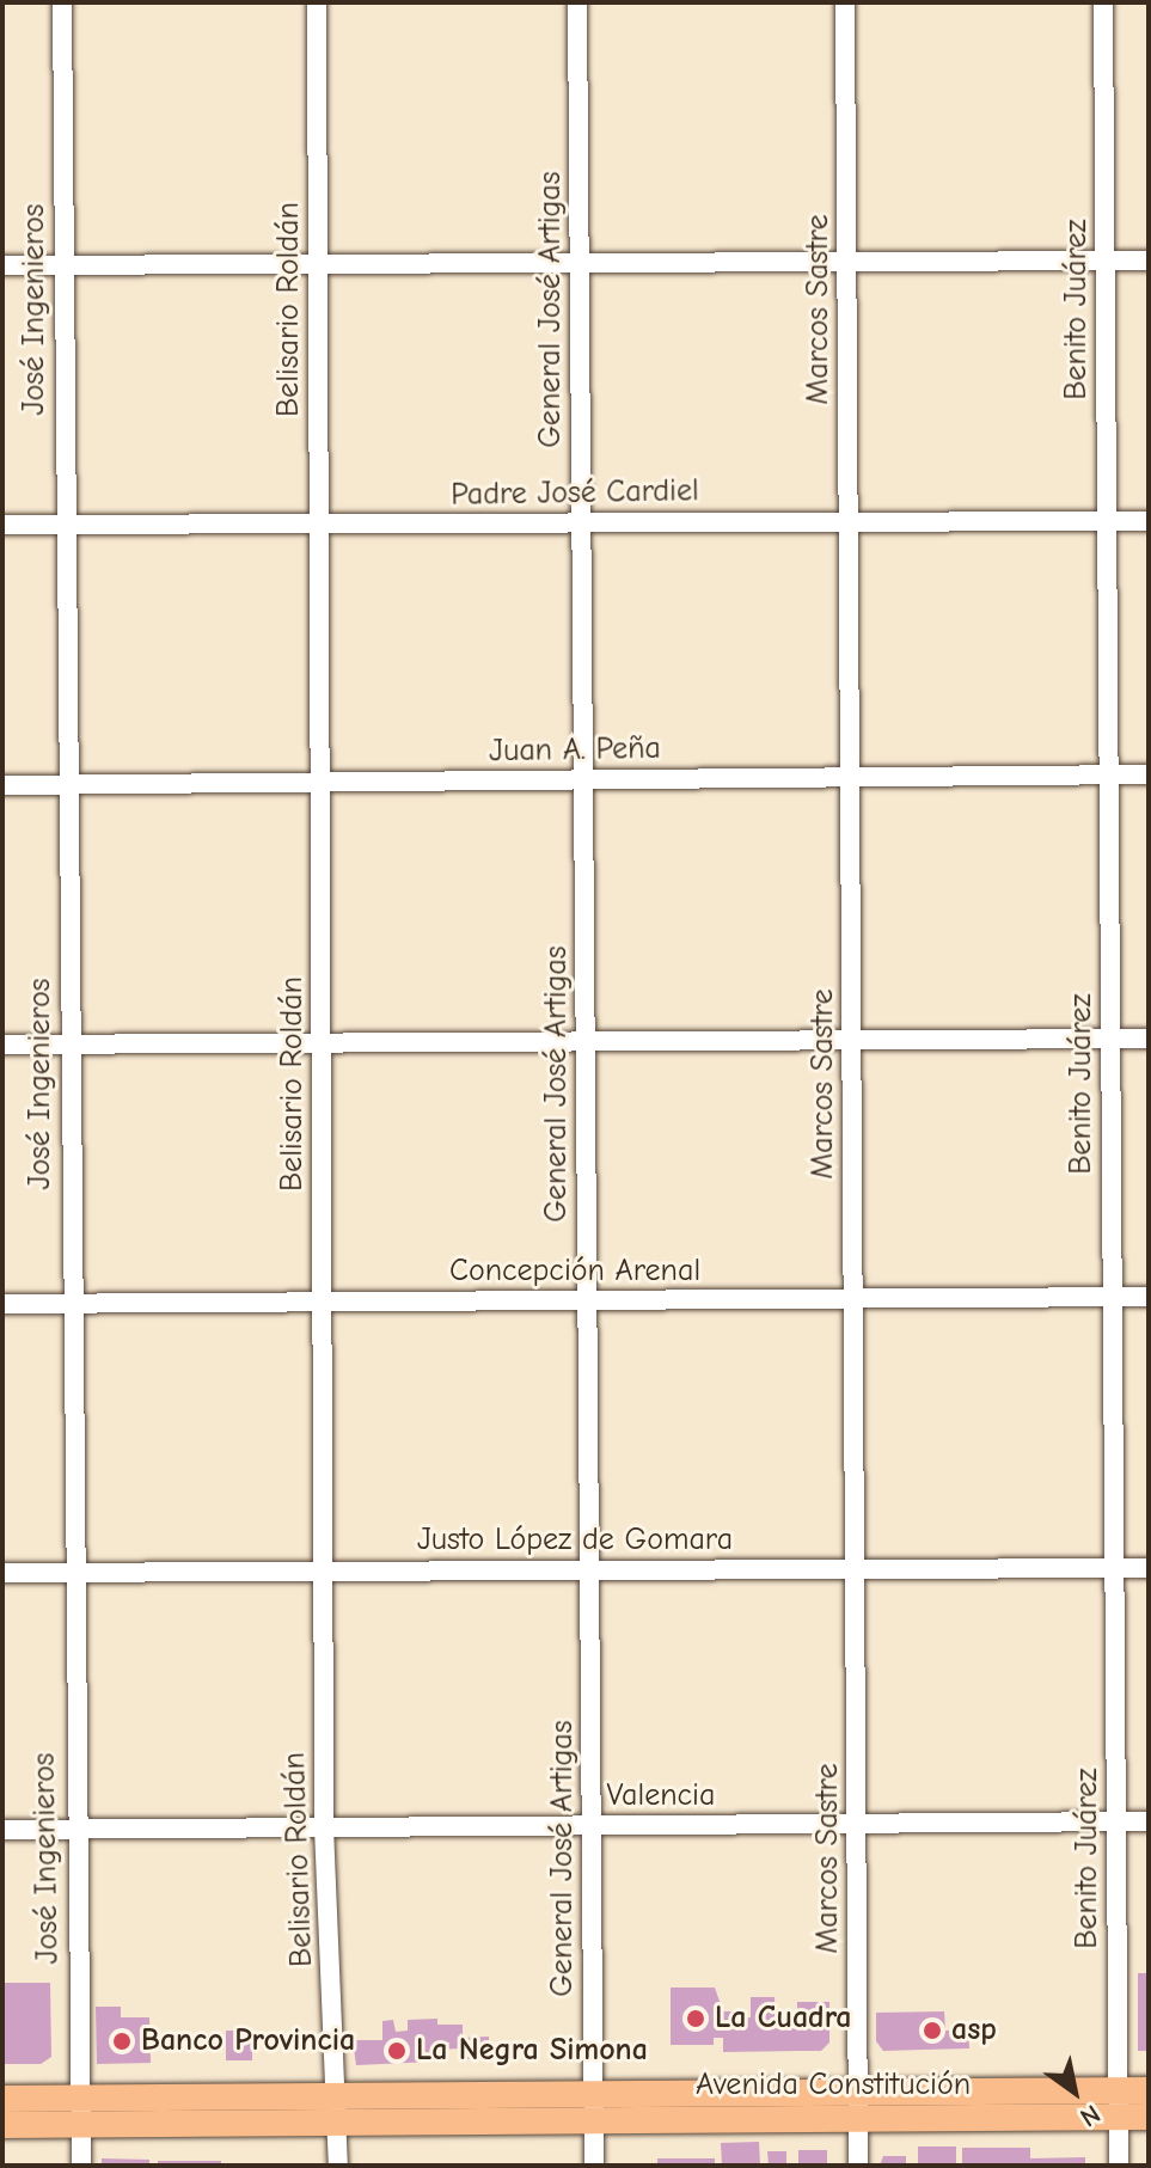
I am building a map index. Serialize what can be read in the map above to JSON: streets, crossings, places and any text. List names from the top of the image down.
{
  "streets": {
    "main road": ["Avenida Constitución"],
    "street": [
      "José Ingenieros",
      "Belisario Roldán",
      "General José Artigas",
      "Marcos Sastre",
      "Benito Juárez",
      "Padre José Cardiel",
      "Juan A. Peña",
      "Concepción Arenal",
      "Justo López de Gomara",
      "Valencia"
    ]
  },
  "crossings": [
    ["José Ingenieros", "Padre José Cardiel"],
    ["José Ingenieros", "Juan A. Peña"],
    ["José Ingenieros", "Concepción Arenal"],
    ["José Ingenieros", "Justo López de Gomara"],
    ["José Ingenieros", "Valencia"],
    ["José Ingenieros", "Avenida Constitución"],
    ["Belisario Roldán", "Padre José Cardiel"],
    ["Belisario Roldán", "Juan A. Peña"],
    ["Belisario Roldán", "Concepción Arenal"],
    ["Belisario Roldán", "Justo López de Gomara"],
    ["Belisario Roldán", "Valencia"],
    ["Belisario Roldán", "Avenida Constitución"],
    ["General José Artigas", "Padre José Cardiel"],
    ["General José Artigas", "Juan A. Peña"],
    ["General José Artigas", "Concepción Arenal"],
    ["General José Artigas", "Justo López de Gomara"],
    ["General José Artigas", "Valencia"],
    ["General José Artigas", "Avenida Constitución"],
    ["Marcos Sastre", "Padre José Cardiel"],
    ["Marcos Sastre", "Juan A. Peña"],
    ["Marcos Sastre", "Concepción Arenal"],
    ["Marcos Sastre", "Justo López de Gomara"],
    ["Marcos Sastre", "Valencia"],
    ["Marcos Sastre", "Avenida Constitución"],
    ["Benito Juárez", "Padre José Cardiel"],
    ["Benito Juárez", "Juan A. Peña"],
    ["Benito Juárez", "Concepción Arenal"],
    ["Benito Juárez", "Justo López de Gomara"],
    ["Benito Juárez", "Valencia"],
    ["Benito Juárez", "Avenida Constitución"]
  ],
  "places": [
    "La Cuadra",
    "asp",
    "Banco Provincia",
    "La Negra Simona"
  ],
  "north": "bottom right"
}
